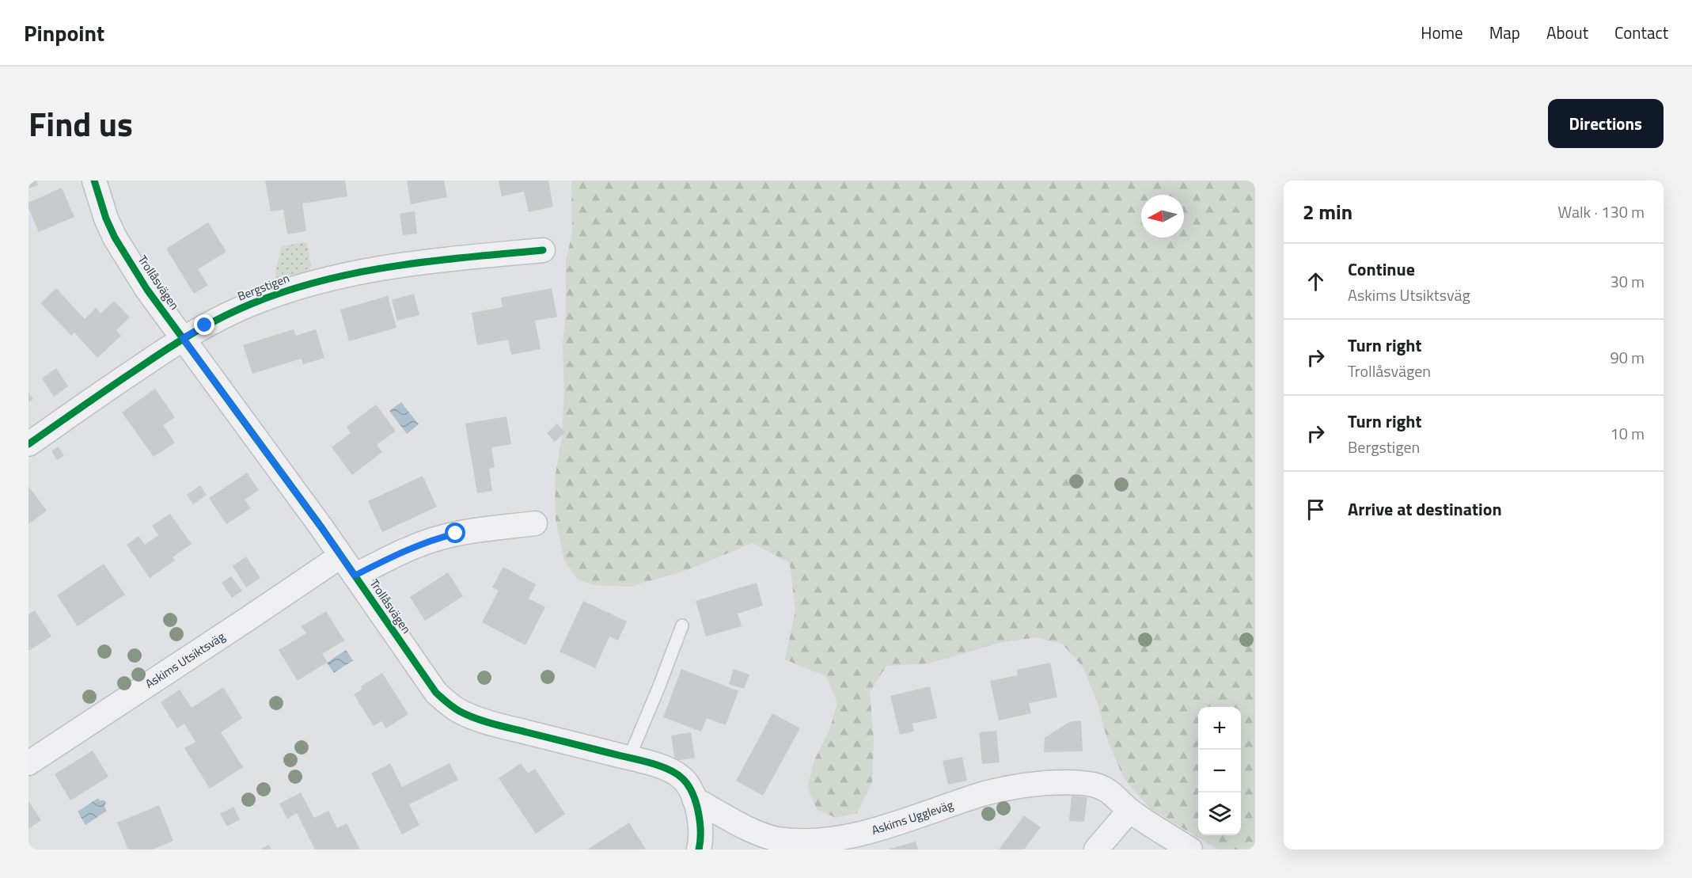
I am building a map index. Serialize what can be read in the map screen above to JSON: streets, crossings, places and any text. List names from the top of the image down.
{
  "streets": {
    "street": [
      "Trollåsvägen",
      "Bergstigen",
      "Askims Utsiktsväg",
      "Askims Uggleväg"
    ]
  },
  "crossings": [
    ["Trollåsvägen", "Bergstigen"],
    ["Trollåsvägen", "Askims Utsiktsväg"],
    ["Trollåsvägen", "Askims Uggleväg"]
  ],
  "north": "left",
  "page": {
    "header": "Pinpoint",
    "nav": [
      "Home",
      "Map",
      "About",
      "Contact"
    ],
    "title": "Find us",
    "buttons": "Directions",
    "heading": ["2 min", "Walk · 130 m"],
    "list": [
      ["Continue", "Askims Utsiktsväg", "30 m"],
      ["Turn right", "Trollåsvägen", "90 m"],
      ["Turn right", "Bergstigen", "10 m"],
      "Arrive at destination"
    ],
    "map_buttons": ["+", "−"]
  }
}
